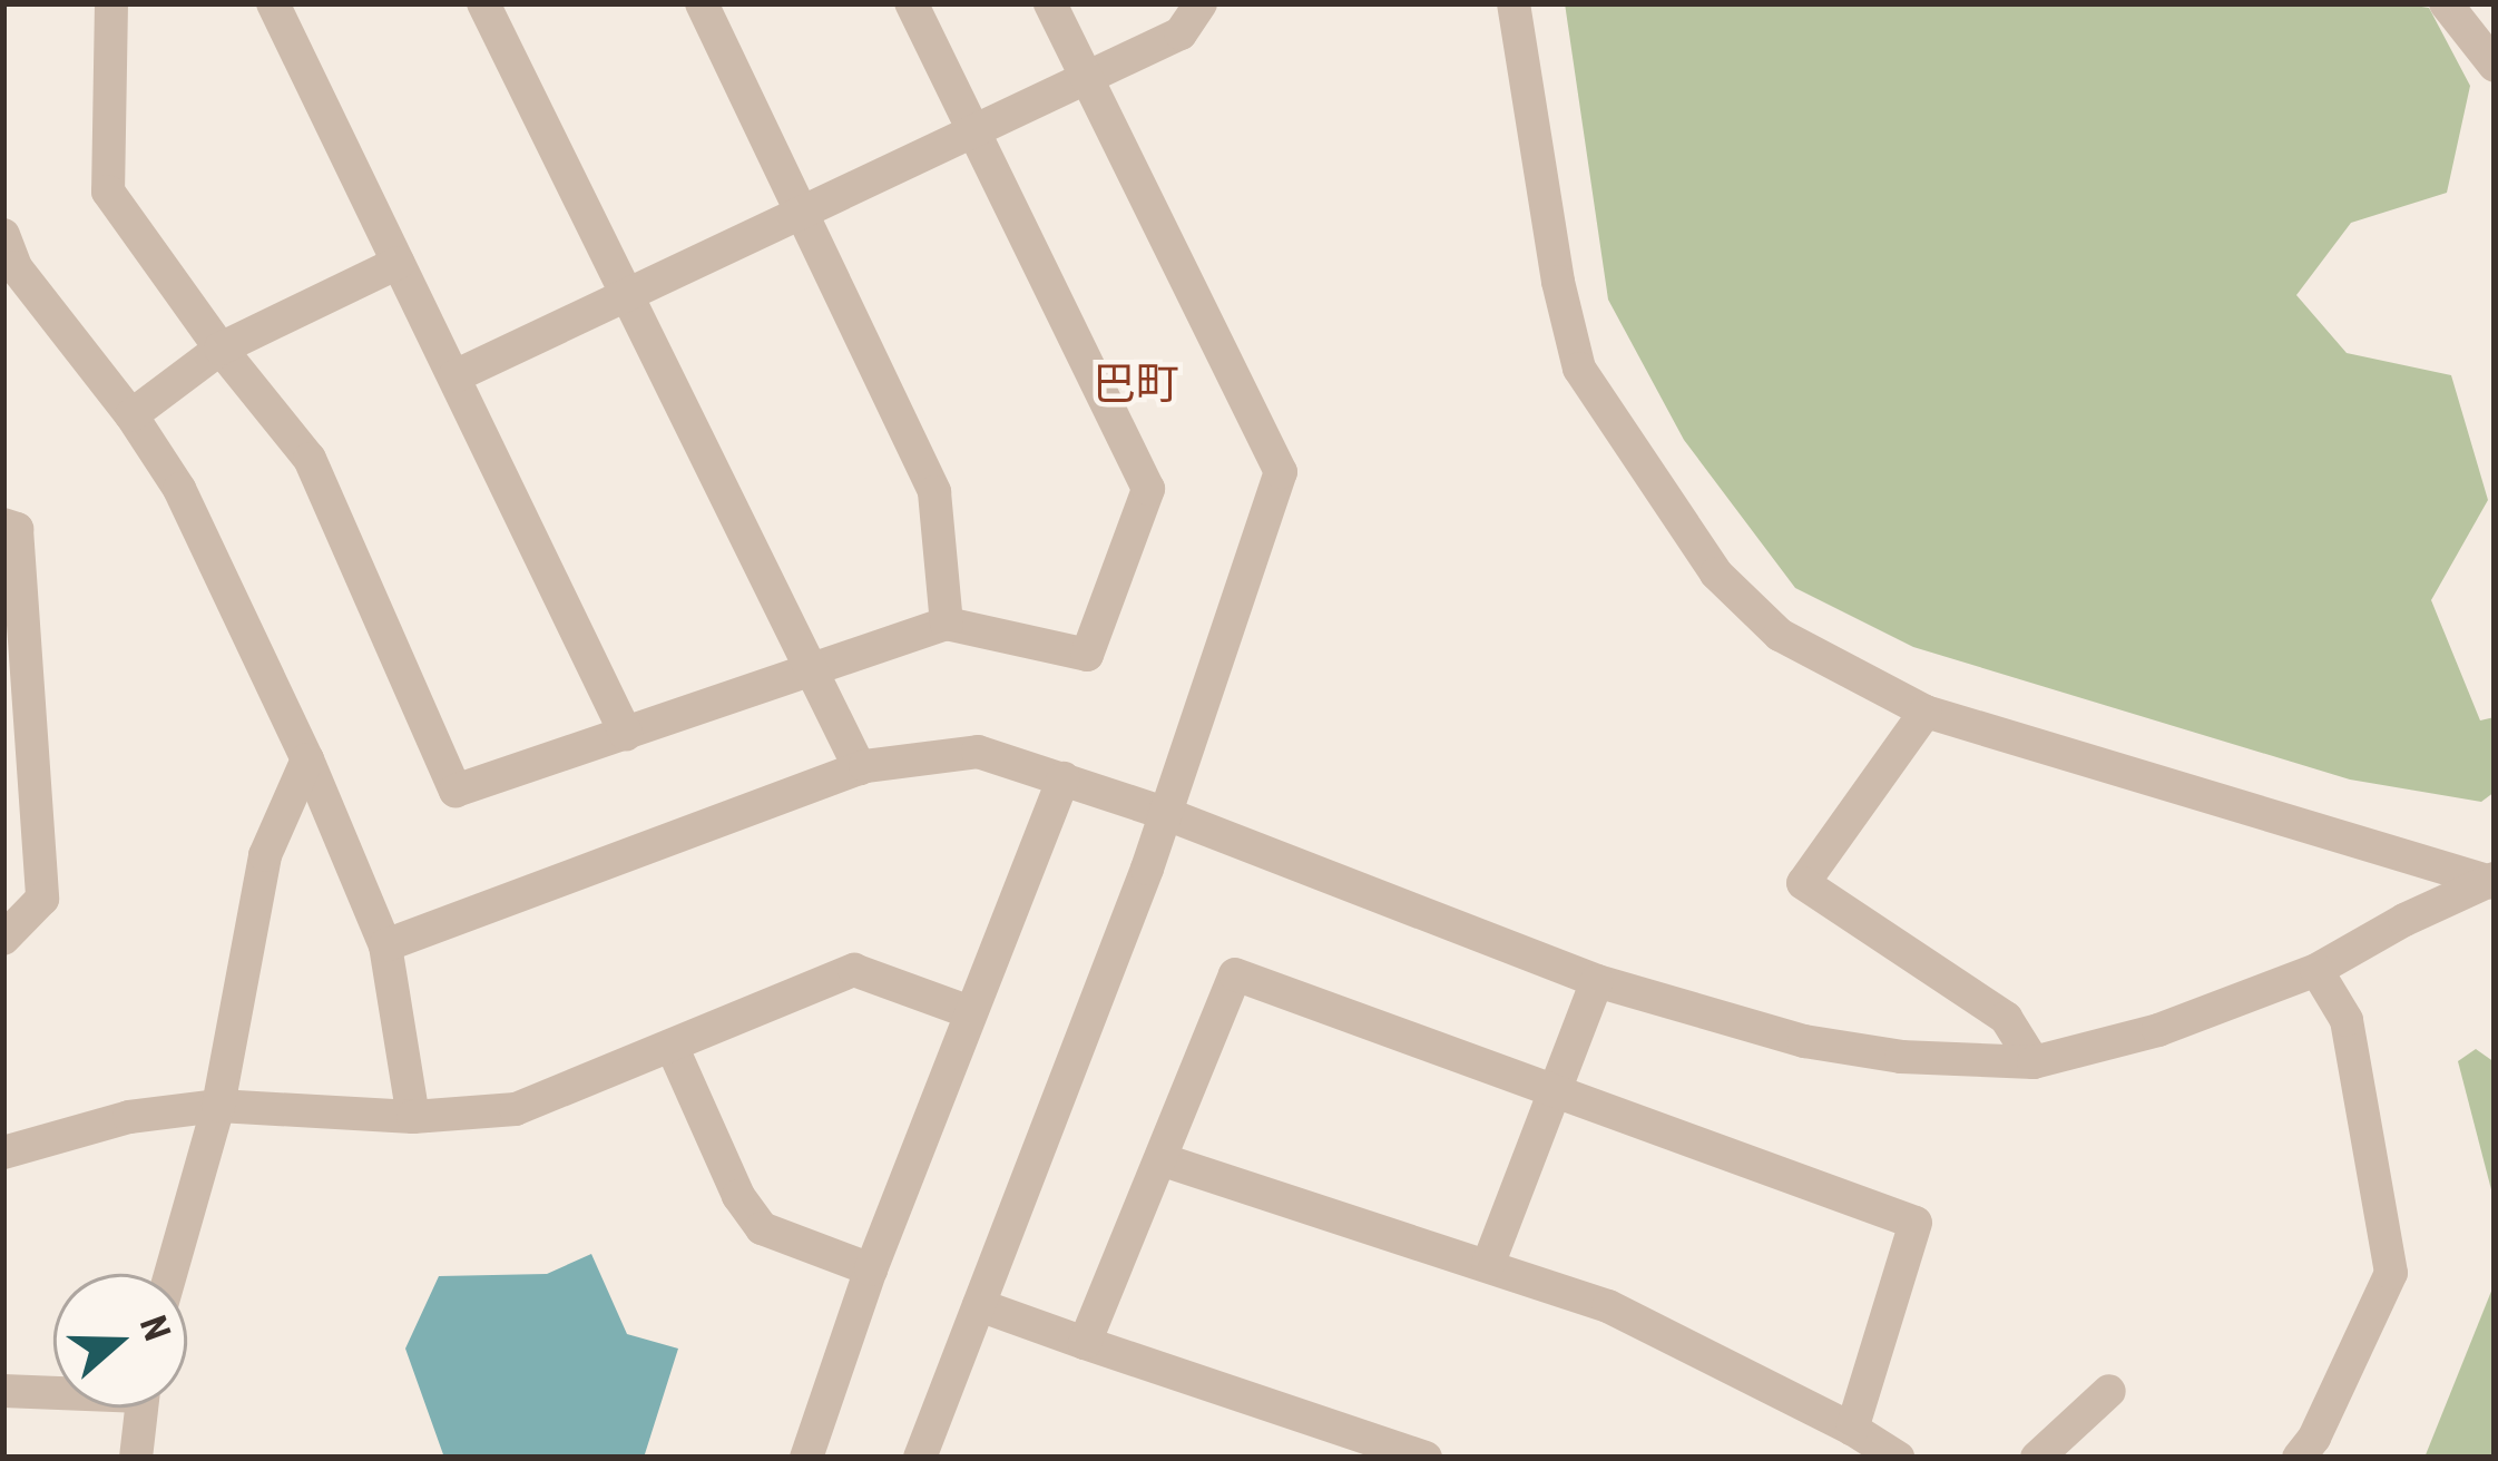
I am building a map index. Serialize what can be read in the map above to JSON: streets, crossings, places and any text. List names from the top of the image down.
{
  "districts": ["巴町"],
  "north": "right"
}
